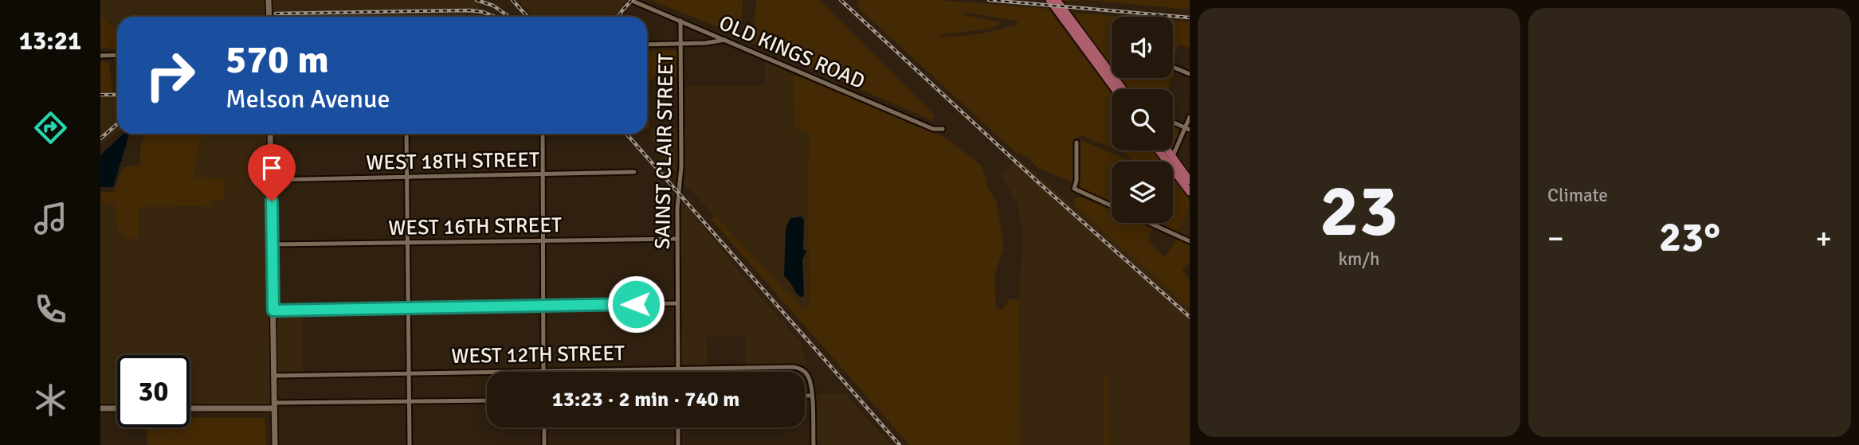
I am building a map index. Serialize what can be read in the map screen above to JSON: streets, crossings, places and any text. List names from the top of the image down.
{
  "streets": {
    "street": [
      "OLD KINGS ROAD",
      "SAINST CLAIR STREET",
      "WEST 18TH STREET",
      "WEST 16TH STREET",
      "WEST 12TH STREET"
    ]
  },
  "crossings": [
    ["OLD KINGS ROAD", "SAINST CLAIR STREET"],
    ["SAINST CLAIR STREET", "WEST 16TH STREET"],
    ["SAINST CLAIR STREET", "WEST 12TH STREET"]
  ],
  "page": {
    "tabs": "13:21",
    "tile": [
      ["23", "km/h"],
      "Climate"
    ],
    "turn": ["570 m", "Melson Avenue"],
    "heat": ["−", "23°", "+"],
    "limit": "30",
    "trip": "13:23 · 2 min · 740 m"
  }
}
